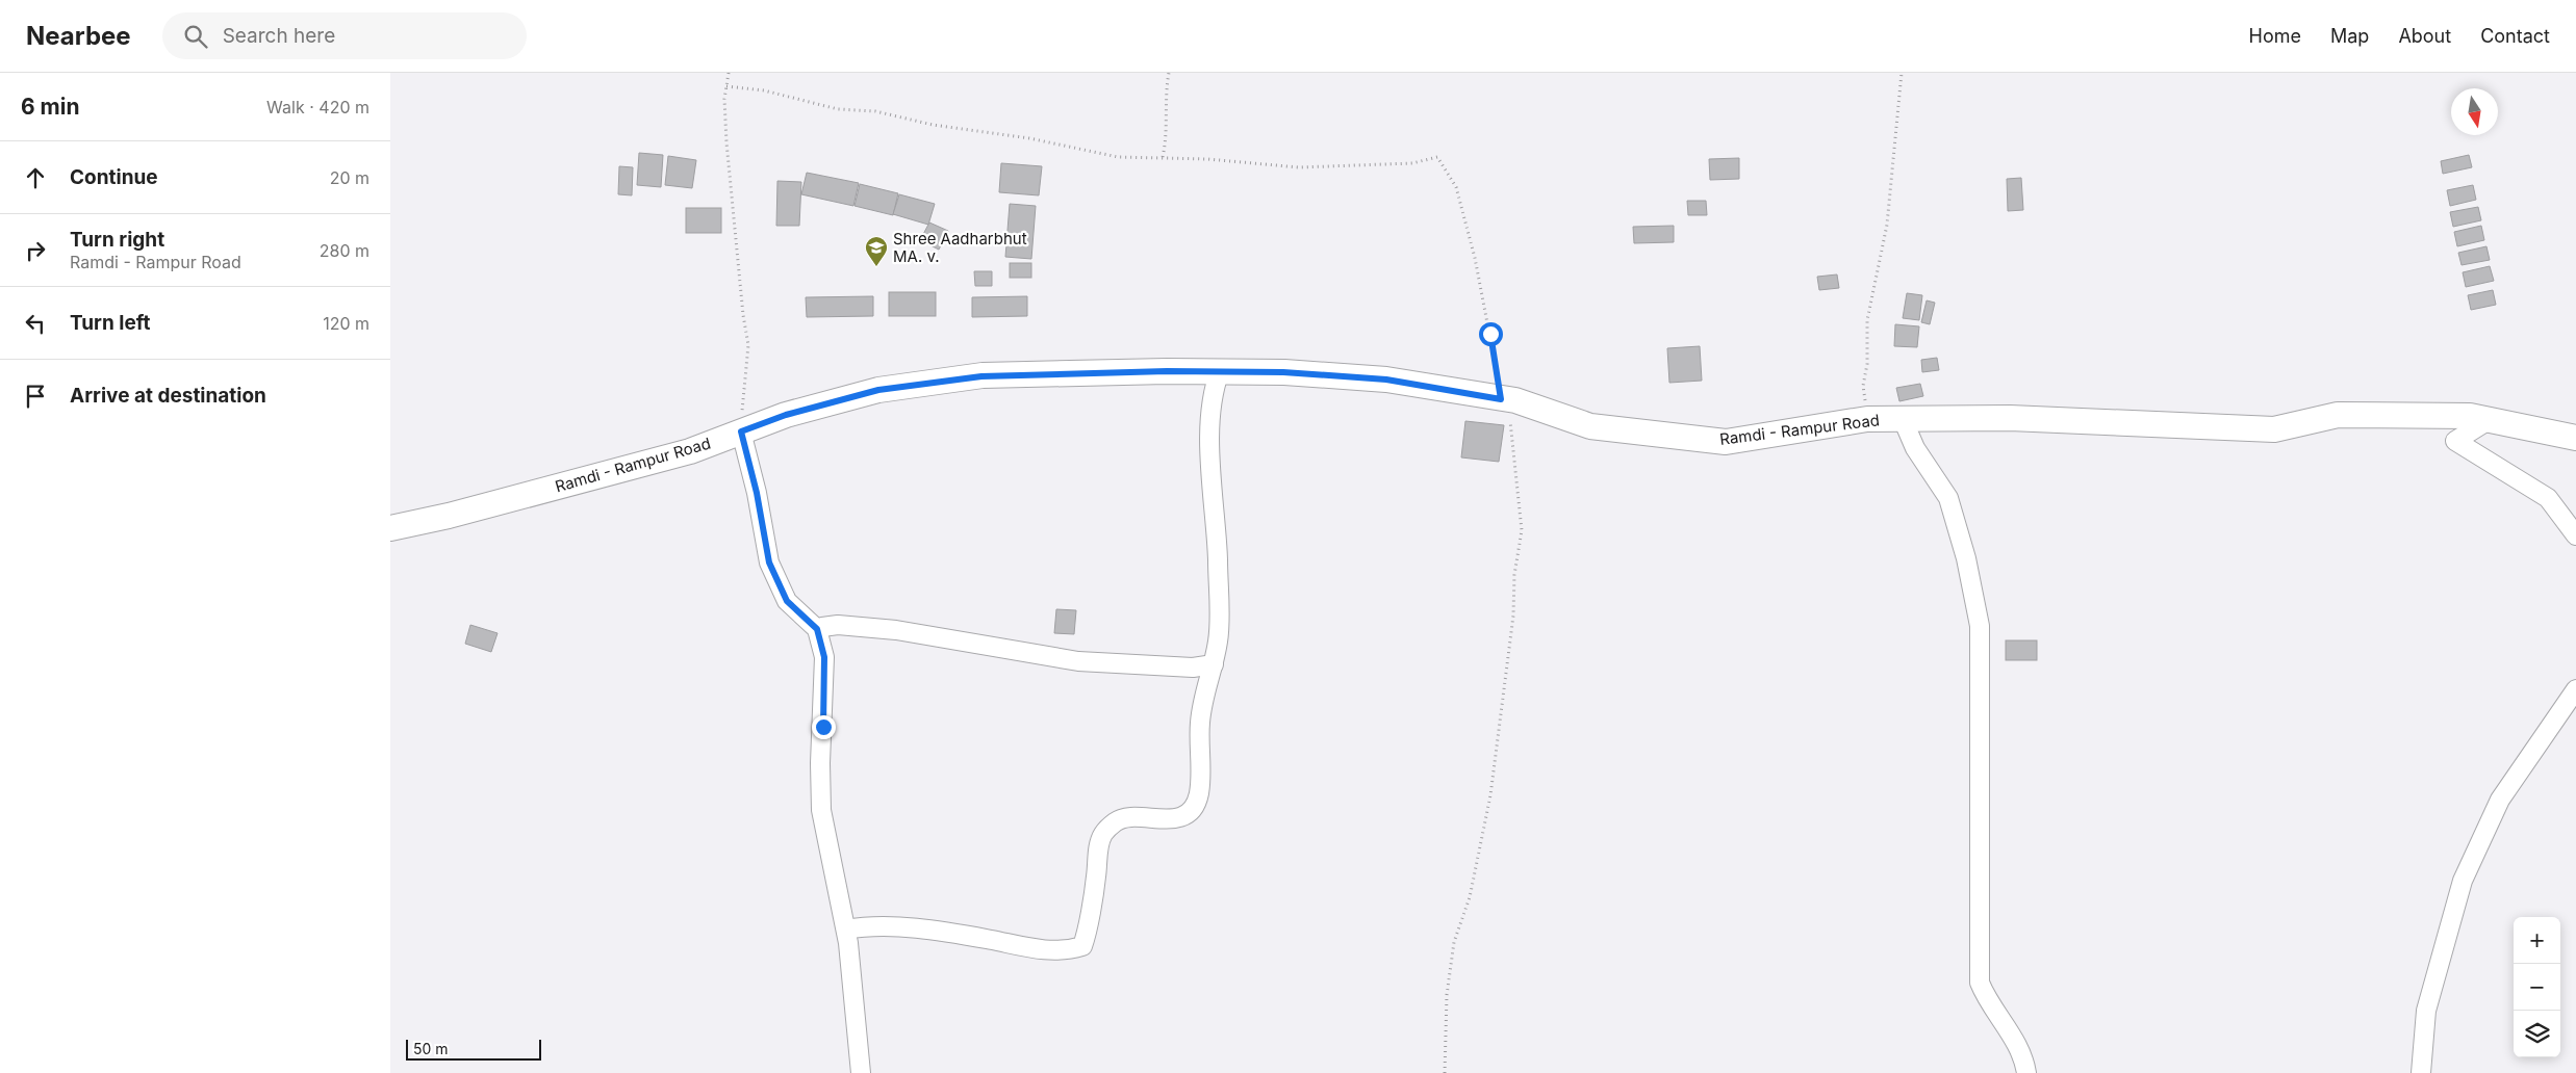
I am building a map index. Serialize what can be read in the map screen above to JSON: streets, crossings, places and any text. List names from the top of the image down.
{
  "streets": {
    "main road": ["Ramdi - Rampur Road"]
  },
  "places": {
    "school or university": ["Shree Aadharbhut MA. v."]
  },
  "scale_bar": "50 m",
  "north": "bottom",
  "page": {
    "header": "Nearbee",
    "search": "Search here",
    "nav": [
      "Home",
      "Map",
      "About",
      "Contact"
    ],
    "heading": ["6 min", "Walk · 420 m"],
    "list": [
      ["Continue", "20 m"],
      ["Turn right", "Ramdi - Rampur Road", "280 m"],
      ["Turn left", "120 m"],
      "Arrive at destination"
    ],
    "map_buttons": ["+", "−"],
    "scale": "50 m"
  }
}
